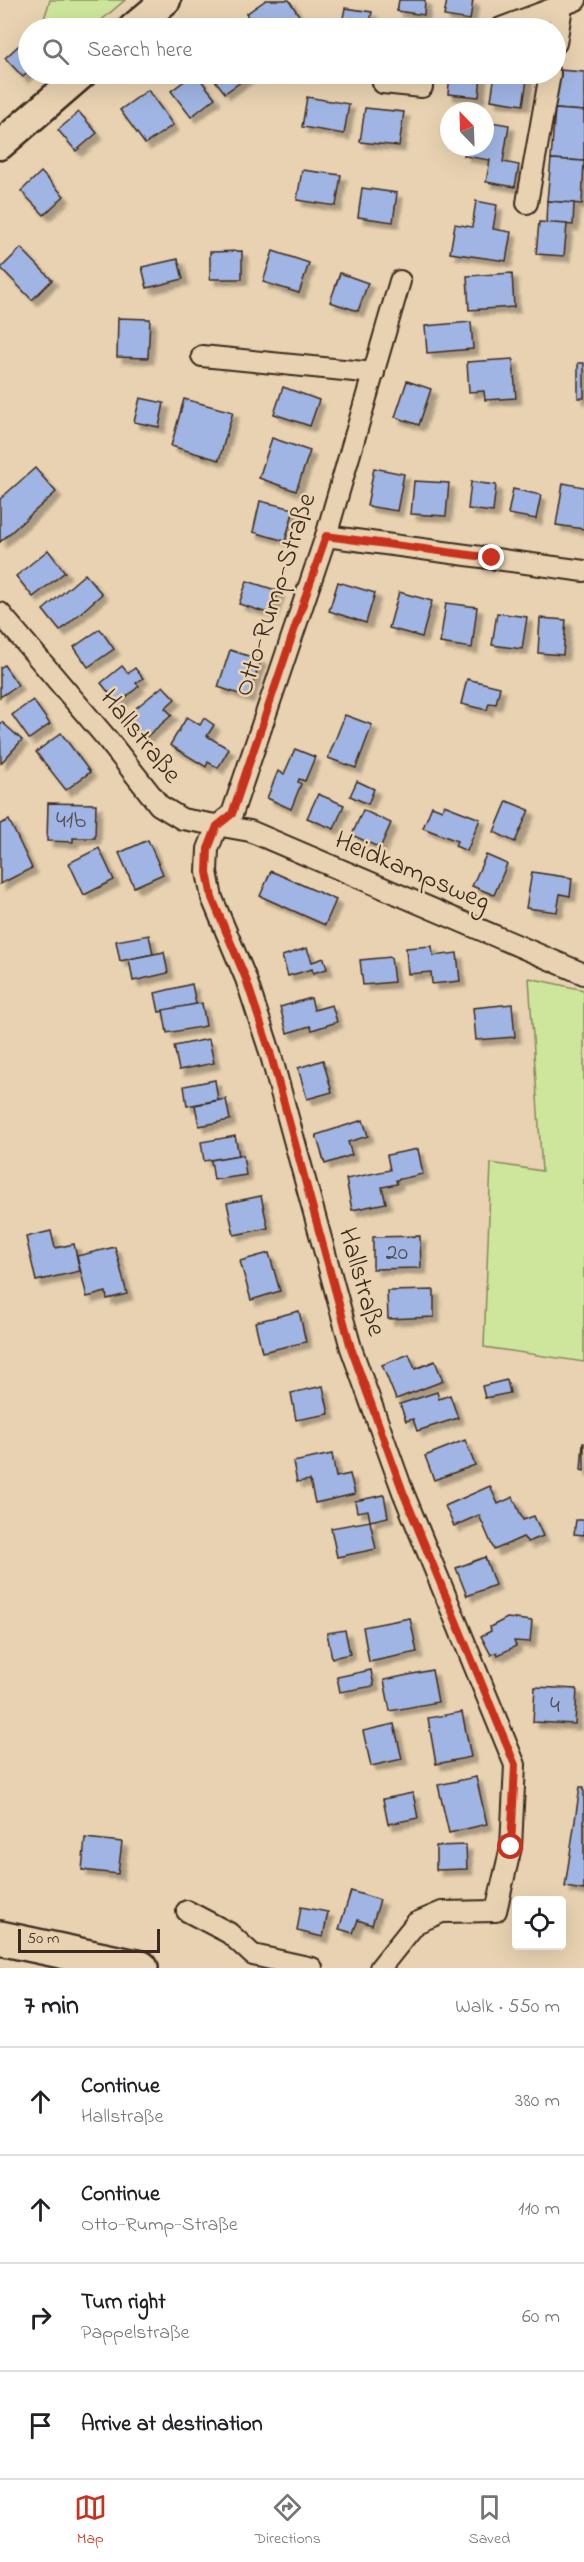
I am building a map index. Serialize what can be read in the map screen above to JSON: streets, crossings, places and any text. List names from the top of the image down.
{
  "streets": {
    "street": ["Otto-Rump-Straße", "Hallstraße", "Heidkampsweg"]
  },
  "crossings": [
    ["Otto-Rump-Straße", "Hallstraße"],
    ["Otto-Rump-Straße", "Heidkampsweg"],
    ["Hallstraße", "Heidkampsweg"]
  ],
  "house_numbers": ["41b", "20", "4"],
  "scale_bar": "50 m",
  "north": "top left",
  "page": {
    "search": "Search here",
    "scale": "50 m",
    "heading": ["7 min", "Walk · 550 m"],
    "list": [
      ["Continue", "Hallstraße", "380 m"],
      ["Continue", "Otto-Rump-Straße", "110 m"],
      ["Turn right", "Pappelstraße", "60 m"],
      "Arrive at destination"
    ],
    "nav": ["Map", "Directions", "Saved"]
  }
}
